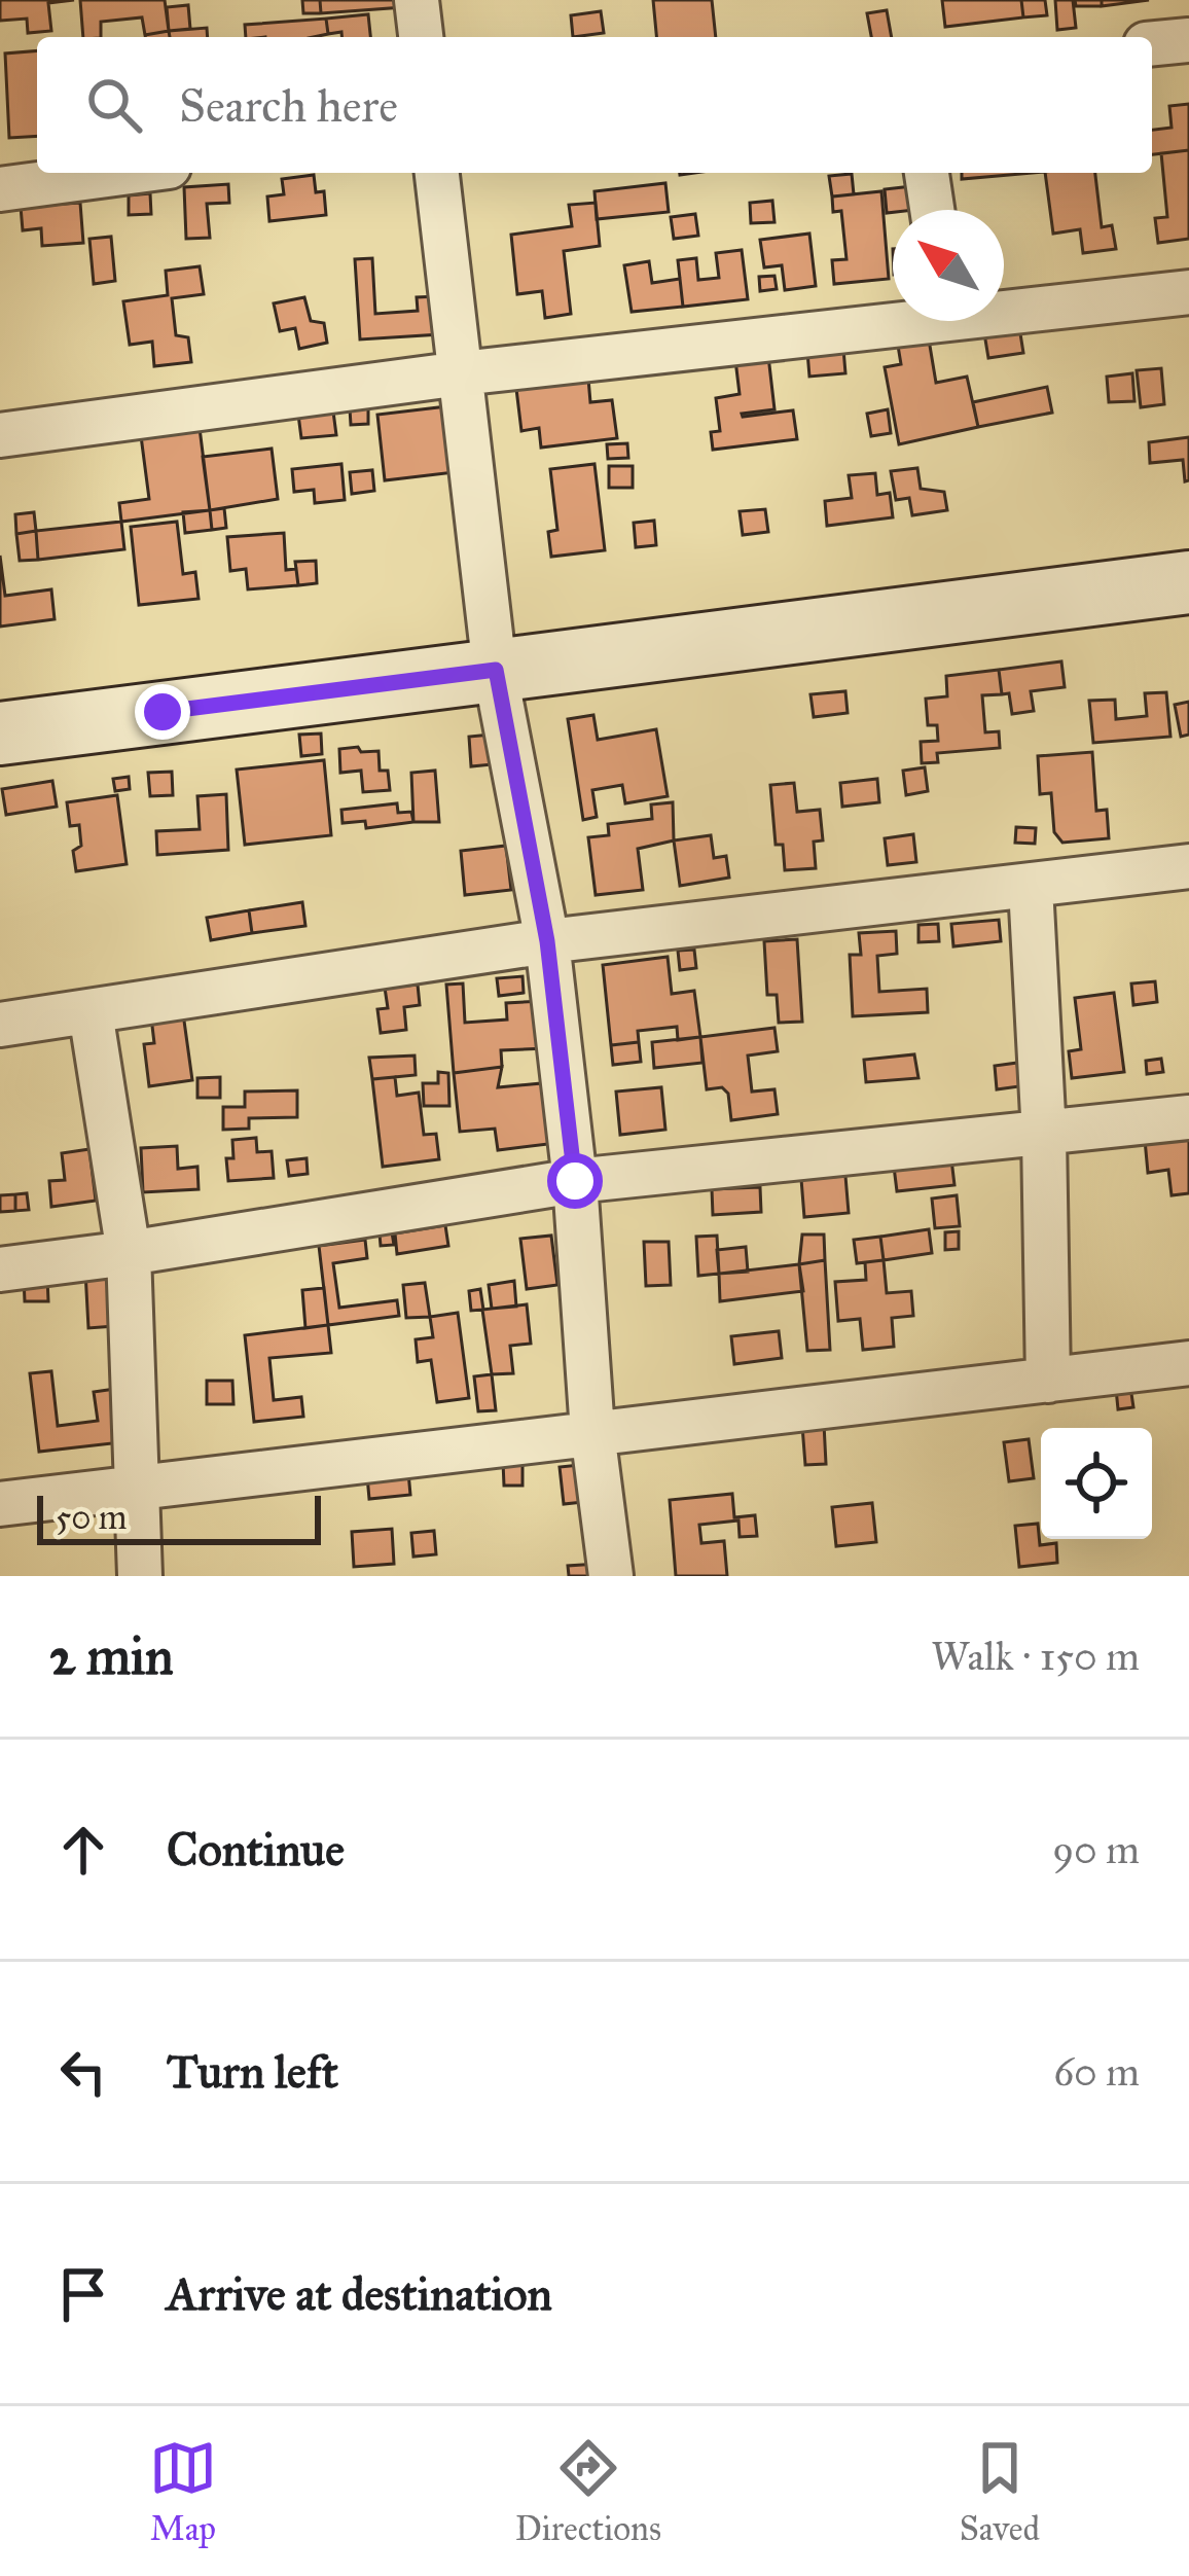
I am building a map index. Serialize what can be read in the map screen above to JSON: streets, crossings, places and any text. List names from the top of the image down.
{
  "scale_bar": "50 m",
  "north": "top left",
  "page": {
    "search": "Search here",
    "scale": "50 m",
    "heading": ["2 min", "Walk · 150 m"],
    "list": [
      ["Continue", "90 m"],
      ["Turn left", "60 m"],
      "Arrive at destination"
    ],
    "nav": ["Map", "Directions", "Saved"]
  }
}
